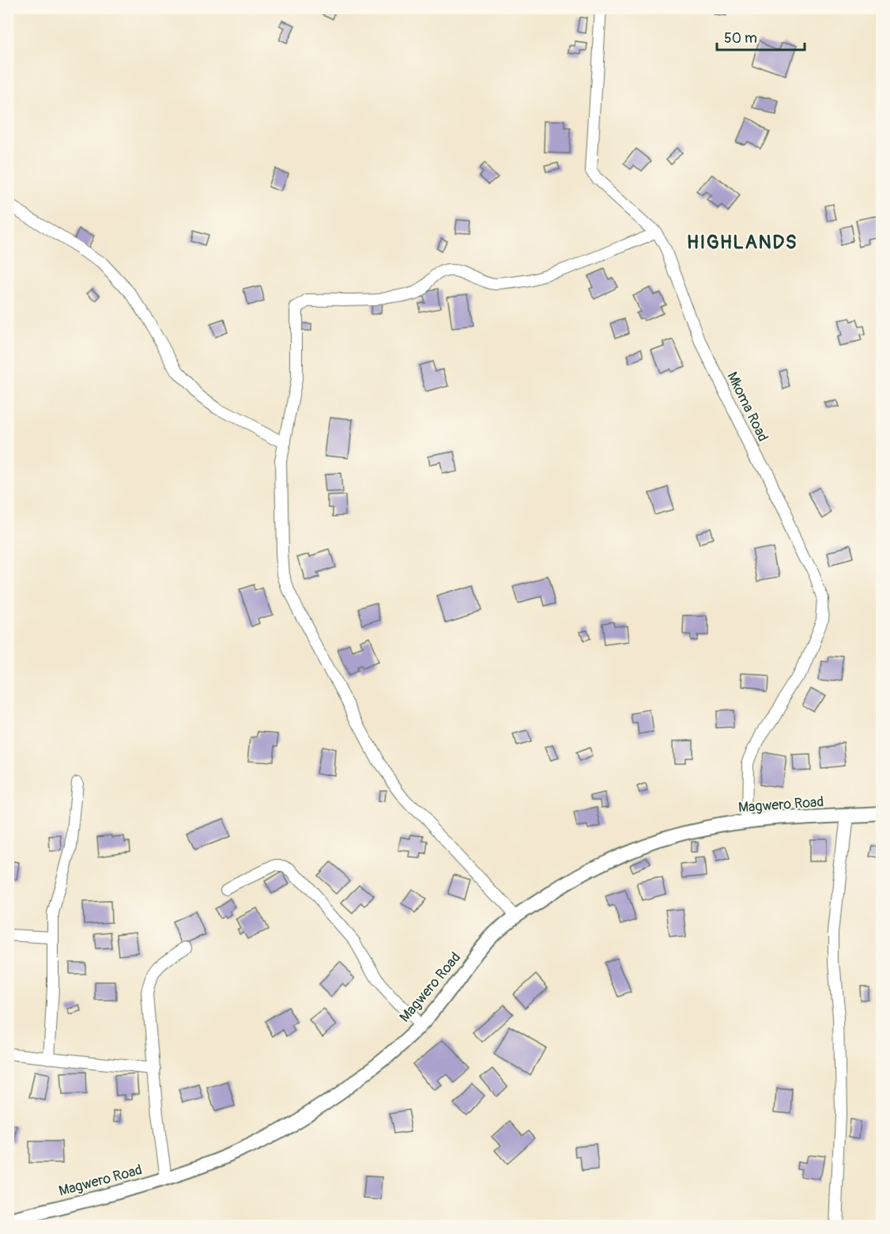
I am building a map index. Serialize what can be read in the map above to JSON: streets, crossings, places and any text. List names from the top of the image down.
{
  "streets": {
    "street": ["Mkoma Road", "Magwero Road"]
  },
  "crossings": [
    ["Mkoma Road", "Magwero Road"]
  ],
  "districts": ["HIGHLANDS"],
  "scale_bar": "50 m"
}
